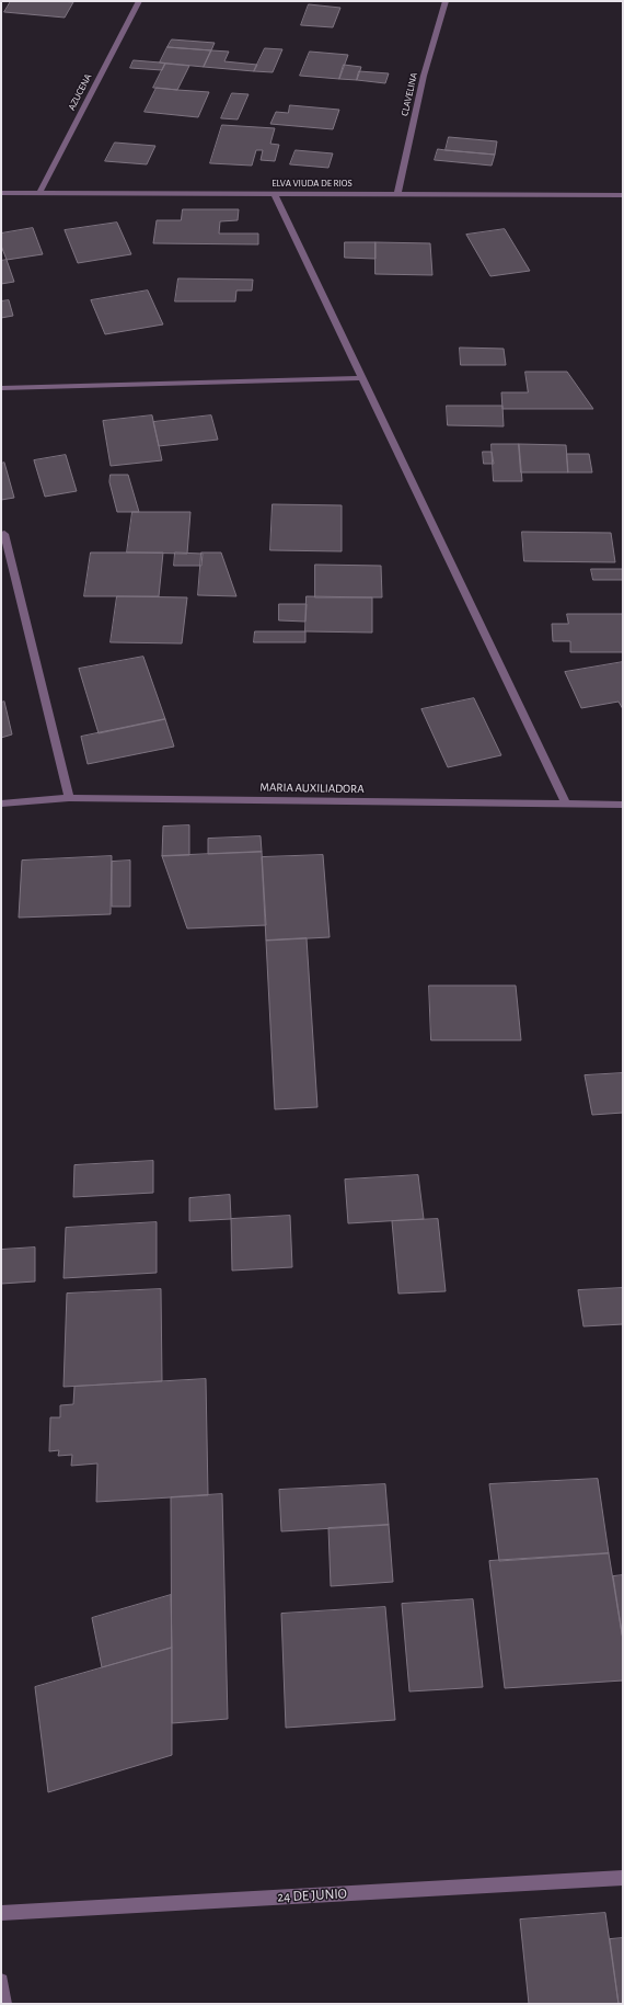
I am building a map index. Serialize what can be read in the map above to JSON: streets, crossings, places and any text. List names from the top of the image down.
{
  "streets": {
    "street": [
      "AZUCENA",
      "CLAVELINA",
      "ELVA VIUDA DE RIOS",
      "MARIA AUXILIADORA",
      "24 DE JUNIO"
    ]
  },
  "crossings": [
    ["AZUCENA", "ELVA VIUDA DE RIOS"],
    ["CLAVELINA", "ELVA VIUDA DE RIOS"]
  ]
}
